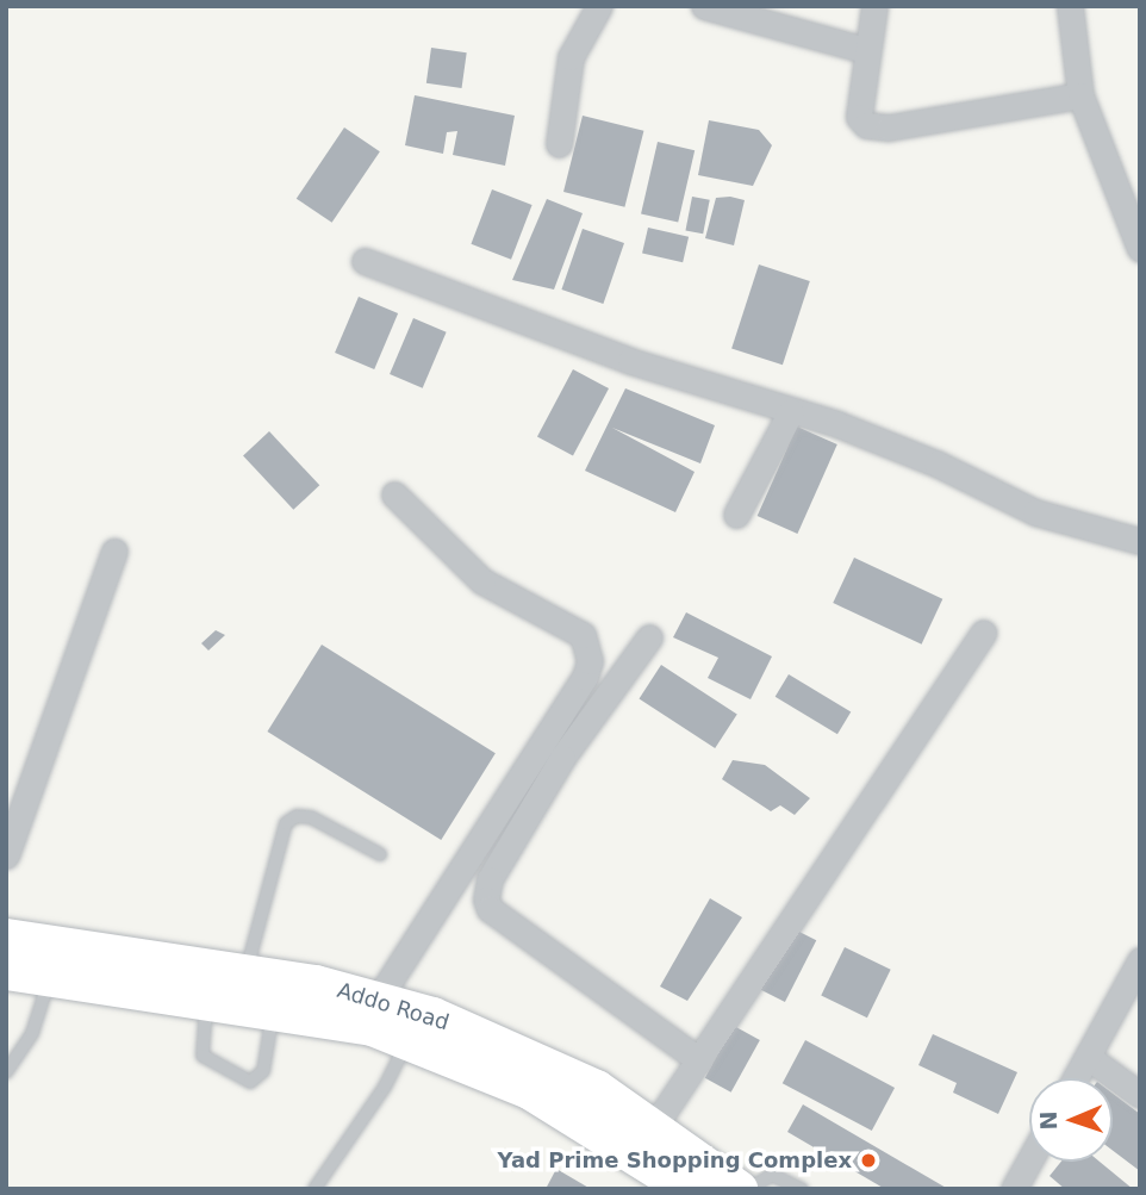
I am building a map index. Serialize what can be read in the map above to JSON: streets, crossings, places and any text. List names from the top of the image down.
{
  "streets": {
    "main road": ["Addo Road"]
  },
  "places": ["Yad Prime Shopping Complex"],
  "north": "left"
}
